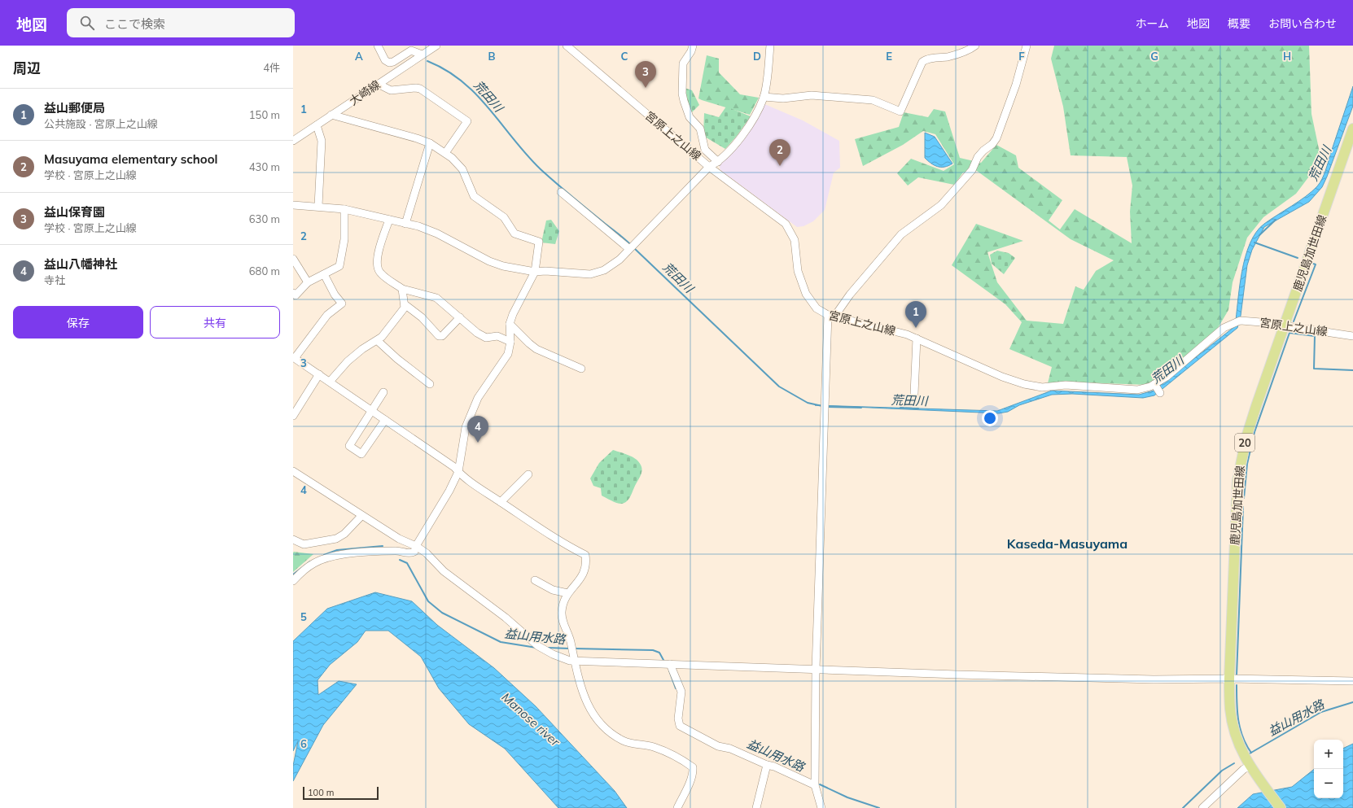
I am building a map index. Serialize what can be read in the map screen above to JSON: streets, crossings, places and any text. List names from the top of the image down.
{
  "streets": {
    "main road": ["鹿児島加世田線", "20"],
    "street": ["大崎線", "宮原上之山線"]
  },
  "crossings": [
    ["宮原上之山線", "鹿児島加世田線"]
  ],
  "districts": ["Kaseda-Masuyama"],
  "water": ["荒田川", "益山用水路", "Manose river"],
  "scale_bar": "100 m",
  "page": {
    "header": "地図",
    "search": "ここで検索",
    "nav": [
      "ホーム",
      "地図",
      "概要",
      "お問い合わせ"
    ],
    "heading": ["周辺", "4件"],
    "pins": [
      "3",
      "2",
      "1",
      "4"
    ],
    "list": [
      {
        "mark": "1",
        "name": "益山郵便局",
        "note": "公共施設 · 宮原上之山線",
        "value": "150 m"
      },
      {
        "mark": "2",
        "name": "Masuyama elementary school",
        "note": "学校 · 宮原上之山線",
        "value": "430 m"
      },
      {
        "mark": "3",
        "name": "益山保育園",
        "note": "学校 · 宮原上之山線",
        "value": "630 m"
      },
      {
        "mark": "4",
        "name": "益山八幡神社",
        "note": "寺社",
        "value": "680 m"
      }
    ],
    "buttons": ["保存", "共有"],
    "map_buttons": ["+", "−"],
    "scale": "100 m"
  },
  "grid": {
    "columns": [
      "A",
      "B",
      "C",
      "D",
      "E",
      "F",
      "G",
      "H"
    ],
    "rows": [
      "1",
      "2",
      "3",
      "4",
      "5",
      "6"
    ]
  }
}
